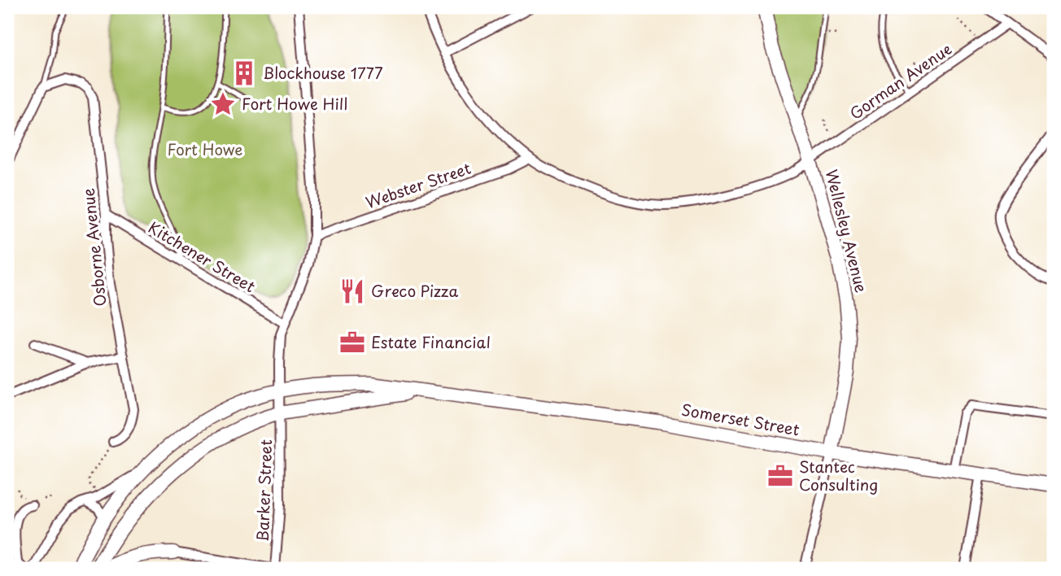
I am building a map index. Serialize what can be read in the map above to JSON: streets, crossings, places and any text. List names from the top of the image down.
{
  "streets": {
    "main road": ["Wellesley Avenue", "Somerset Street"],
    "street": [
      "Gorman Avenue",
      "Webster Street",
      "Osborne Avenue",
      "Kitchener Street",
      "Barker Street"
    ]
  },
  "crossings": [
    ["Gorman Avenue", "Webster Street"],
    ["Gorman Avenue", "Wellesley Avenue"],
    ["Webster Street", "Barker Street"],
    ["Wellesley Avenue", "Somerset Street"],
    ["Osborne Avenue", "Kitchener Street"],
    ["Kitchener Street", "Barker Street"],
    ["Somerset Street", "Barker Street"]
  ],
  "parks": ["Fort Howe"],
  "places": {
    "building": ["Blockhouse 1777"],
    "place": ["Fort Howe Hill"],
    "restaurant": ["Greco Pizza"],
    "office": ["Estate Financial", "Stantec Consulting"]
  }
}
